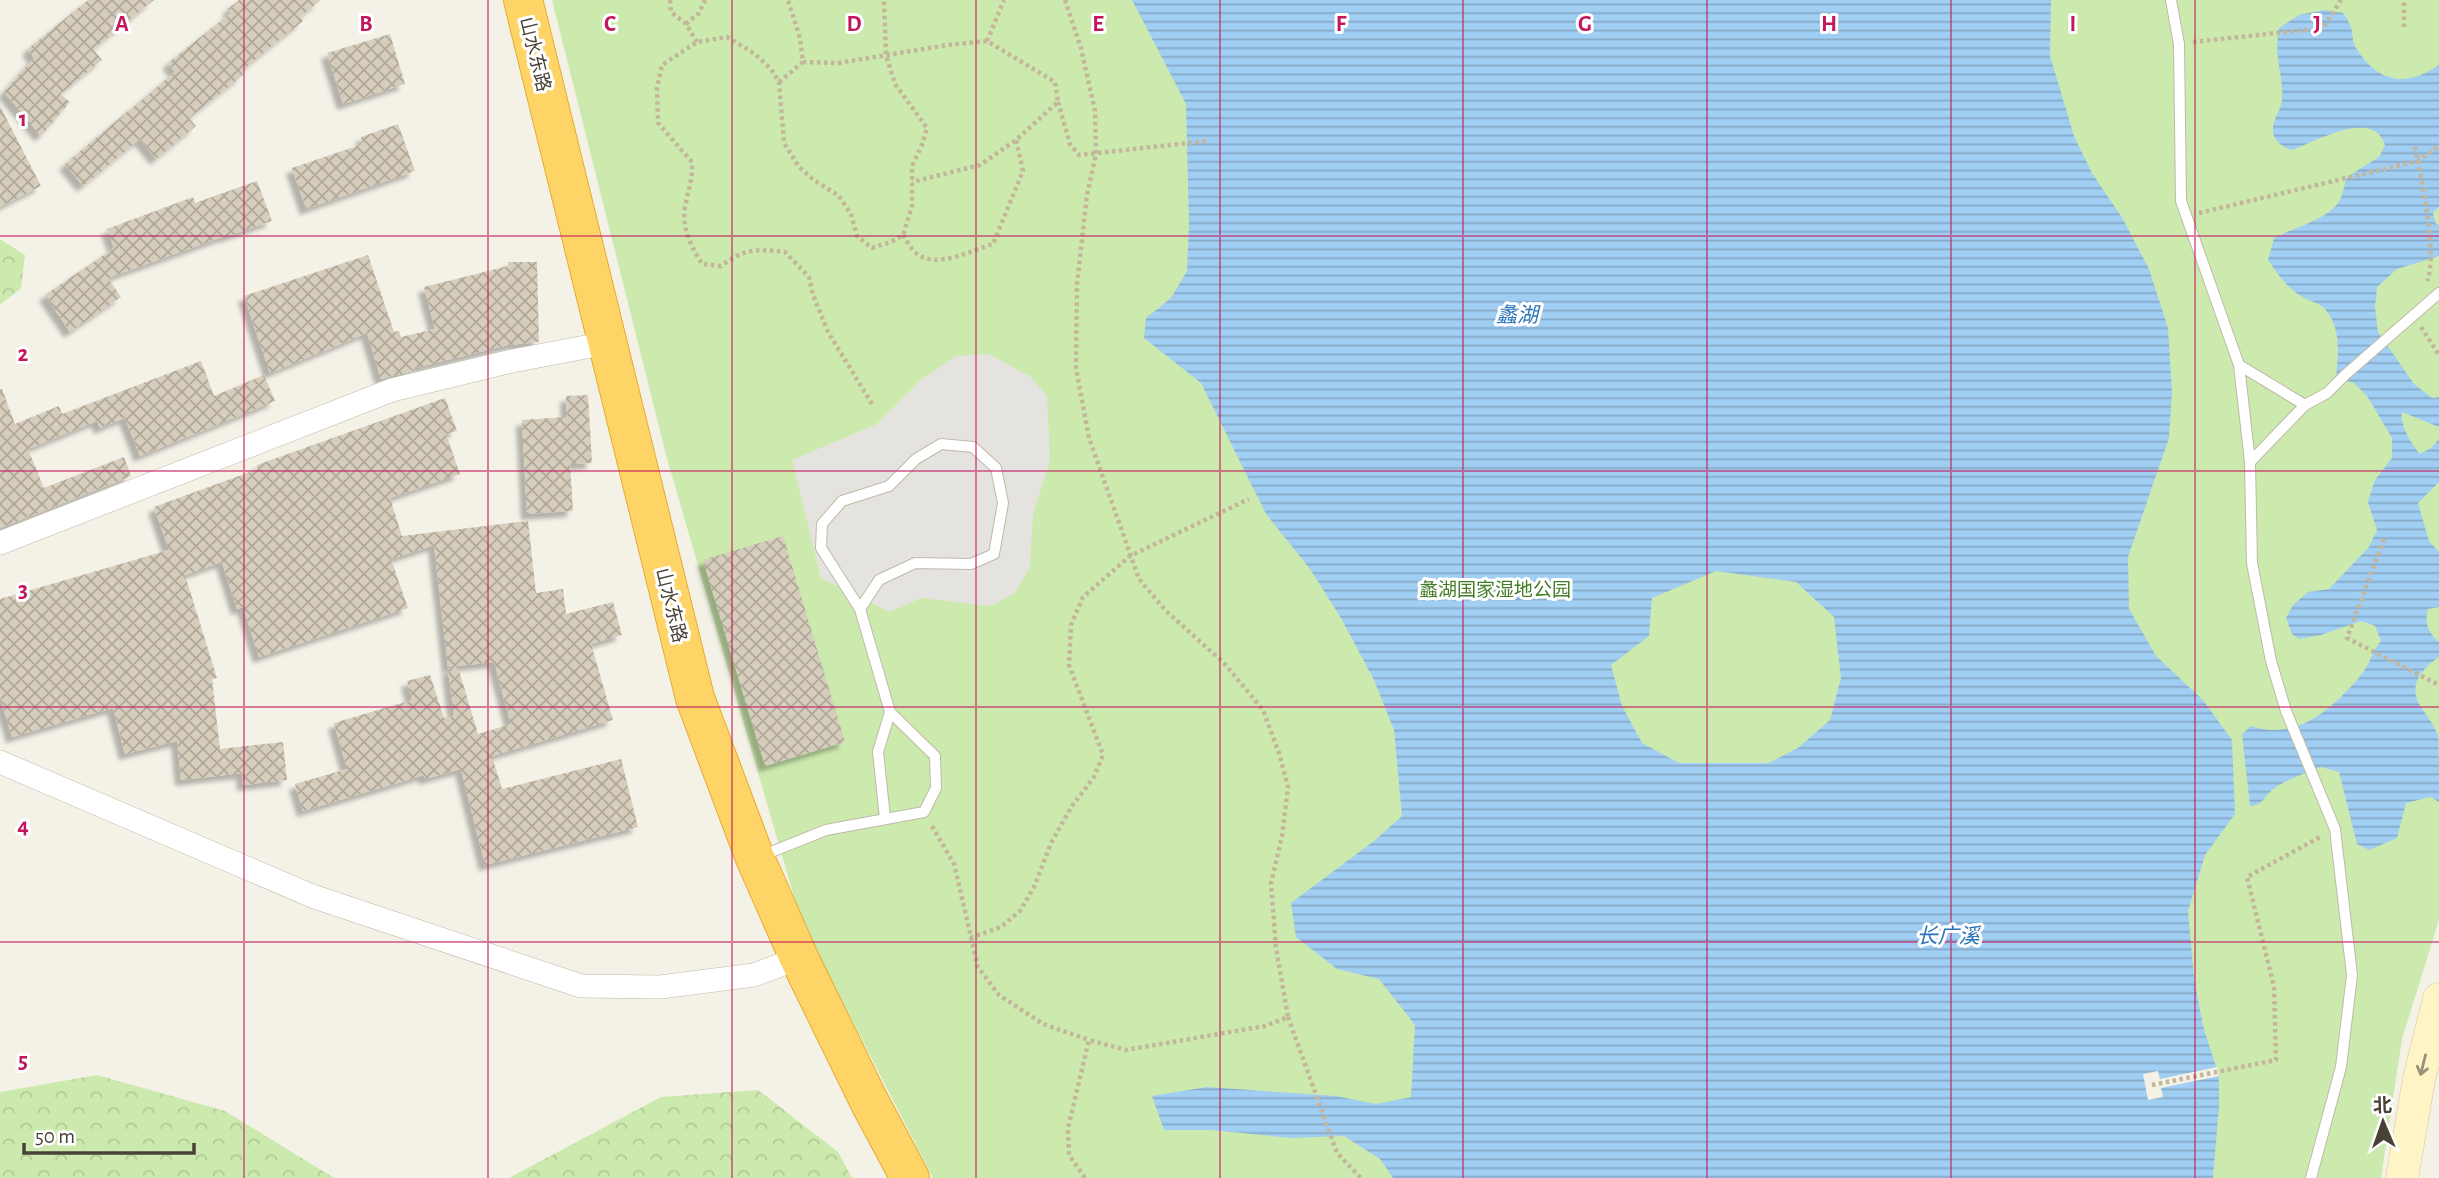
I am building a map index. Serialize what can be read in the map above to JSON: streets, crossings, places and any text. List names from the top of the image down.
{
  "streets": {
    "highway": ["山水东路"]
  },
  "water": ["蠡湖", "长广溪"],
  "parks": ["蠡湖国家湿地公园"],
  "scale_bar": "50 m",
  "north": "top",
  "grid": {
    "columns": [
      "A",
      "B",
      "C",
      "D",
      "E",
      "F",
      "G",
      "H",
      "I",
      "J"
    ],
    "rows": [
      "1",
      "2",
      "3",
      "4",
      "5"
    ]
  }
}
